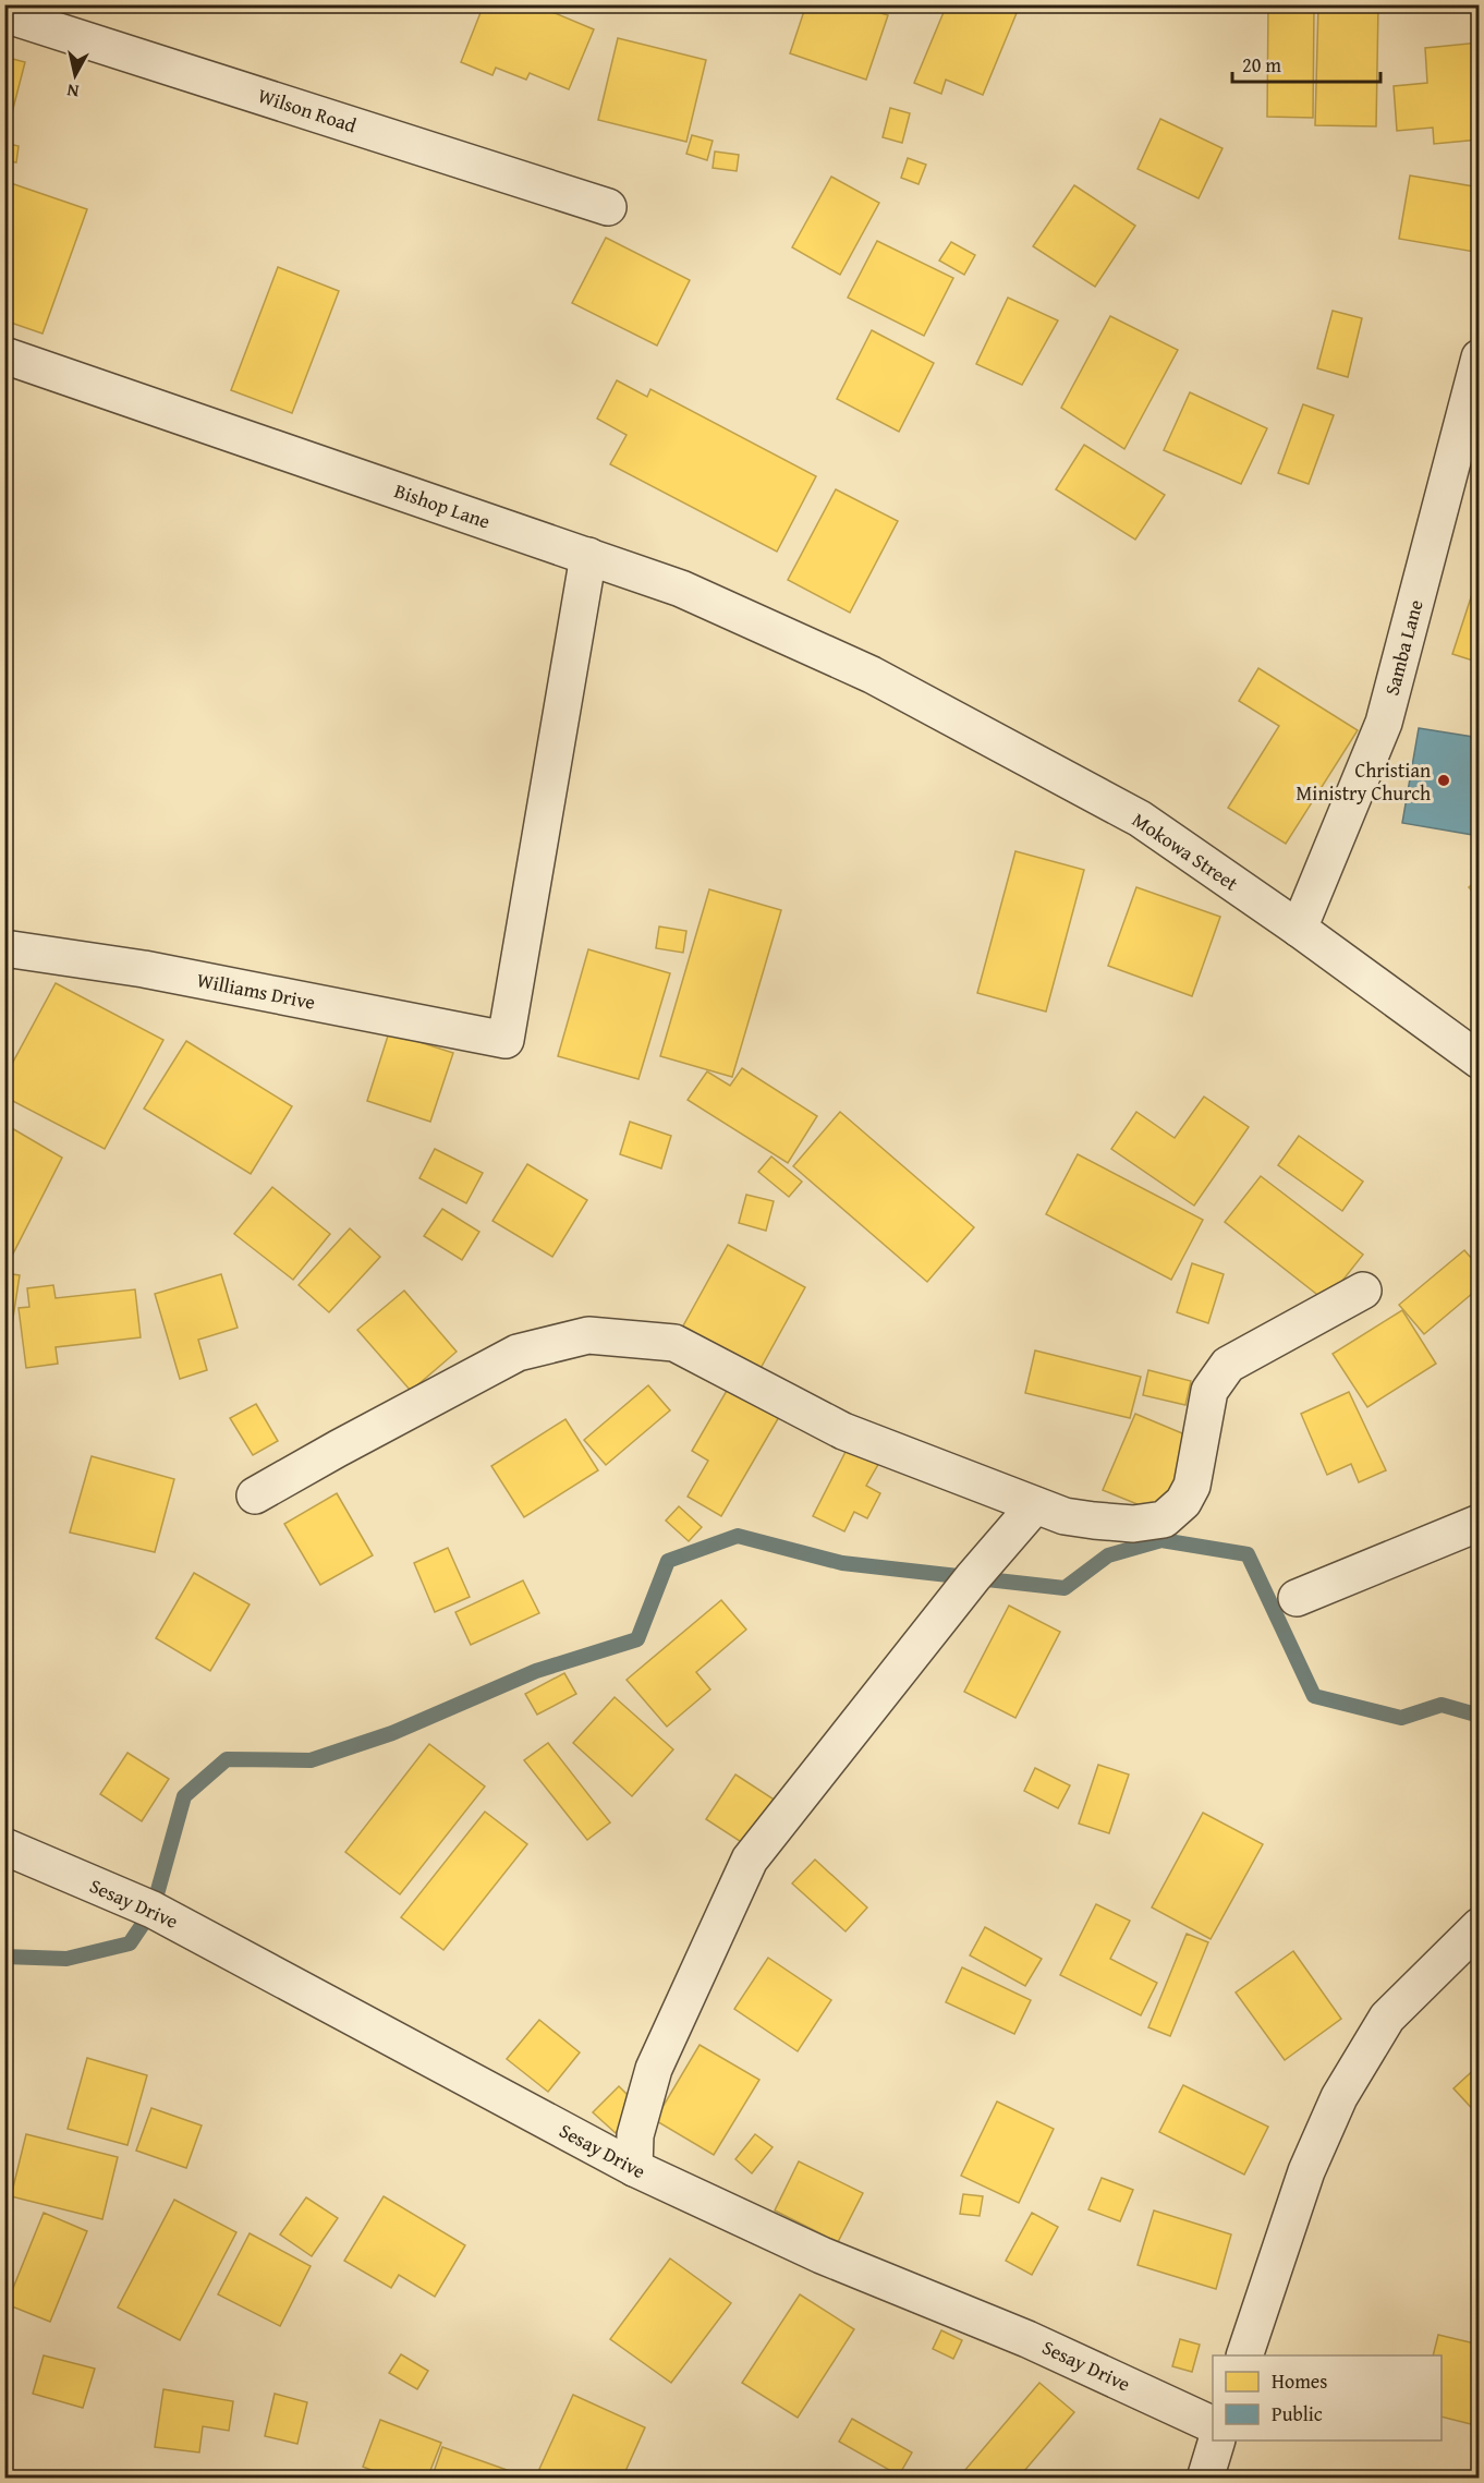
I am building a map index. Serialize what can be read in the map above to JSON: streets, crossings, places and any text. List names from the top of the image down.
{
  "streets": {
    "street": [
      "Wilson Road",
      "Bishop Lane",
      "Samba Lane",
      "Mokowa Street",
      "Williams Drive",
      "Sesay Drive"
    ]
  },
  "crossings": [
    ["Bishop Lane", "Mokowa Street"],
    ["Bishop Lane", "Williams Drive"],
    ["Samba Lane", "Mokowa Street"]
  ],
  "places": ["Christian Ministry Church"],
  "legend": ["Homes", "Public"],
  "scale_bar": "20 m",
  "north": "bottom"
}
